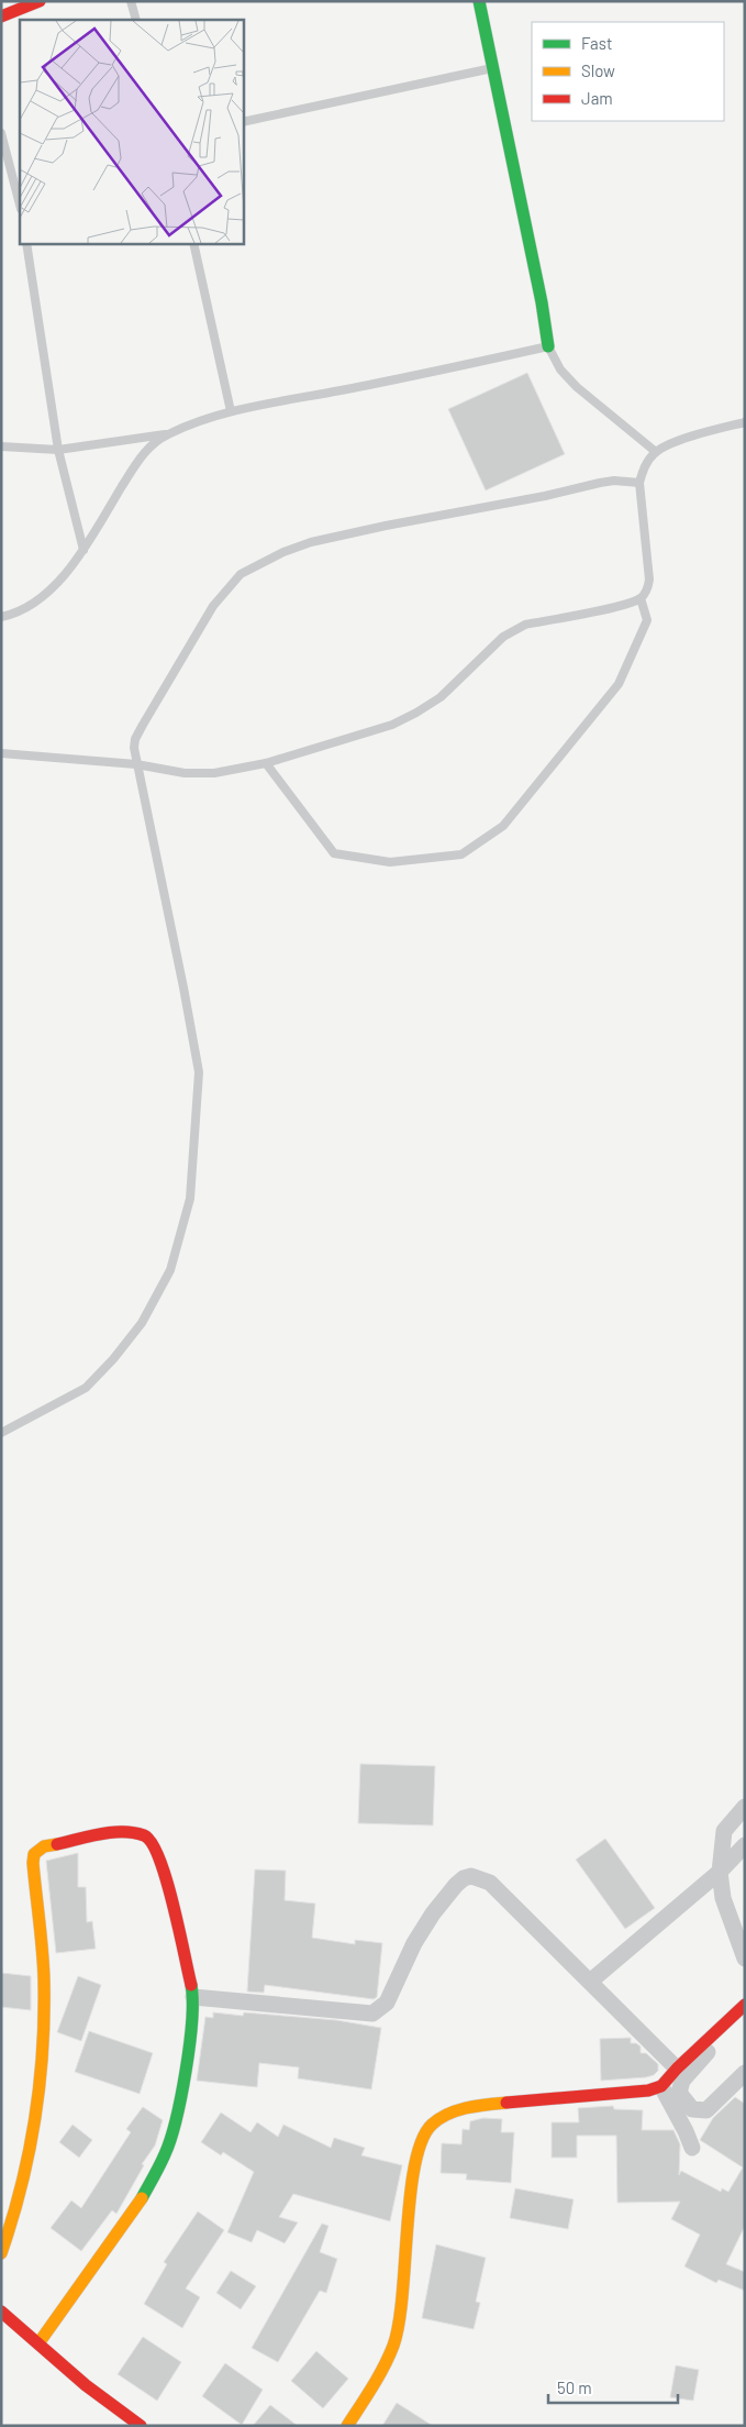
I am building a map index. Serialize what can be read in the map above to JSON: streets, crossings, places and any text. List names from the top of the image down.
{
  "legend": ["Fast", "Slow", "Jam"],
  "scale_bar": "50 m"
}
